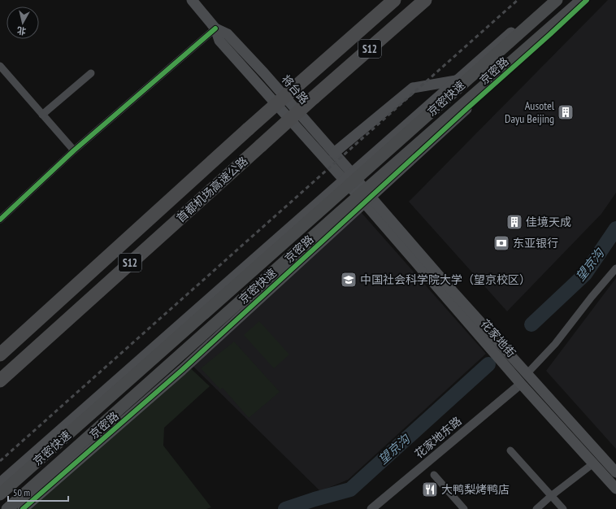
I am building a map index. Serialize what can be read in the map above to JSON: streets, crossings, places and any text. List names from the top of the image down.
{
  "streets": {
    "highway": ["S12", "京密快速", "首都机场高速公路"],
    "main road": ["京密路", "将台路", "花家地街"],
    "street": ["花家地东路"]
  },
  "crossings": [
    ["京密路", "将台路"],
    ["京密路", "花家地街"],
    ["花家地街", "花家地东路"]
  ],
  "water": ["望京沟"],
  "places": {
    "building": ["Ausotel Dayu Beijing", "佳境天成"],
    "bank": ["东亚银行"],
    "school or university": ["中国社会科学院大学（望京校区）"],
    "restaurant": ["大鸭梨烤鸭店"]
  },
  "scale_bar": "50 m",
  "north": "bottom"
}
